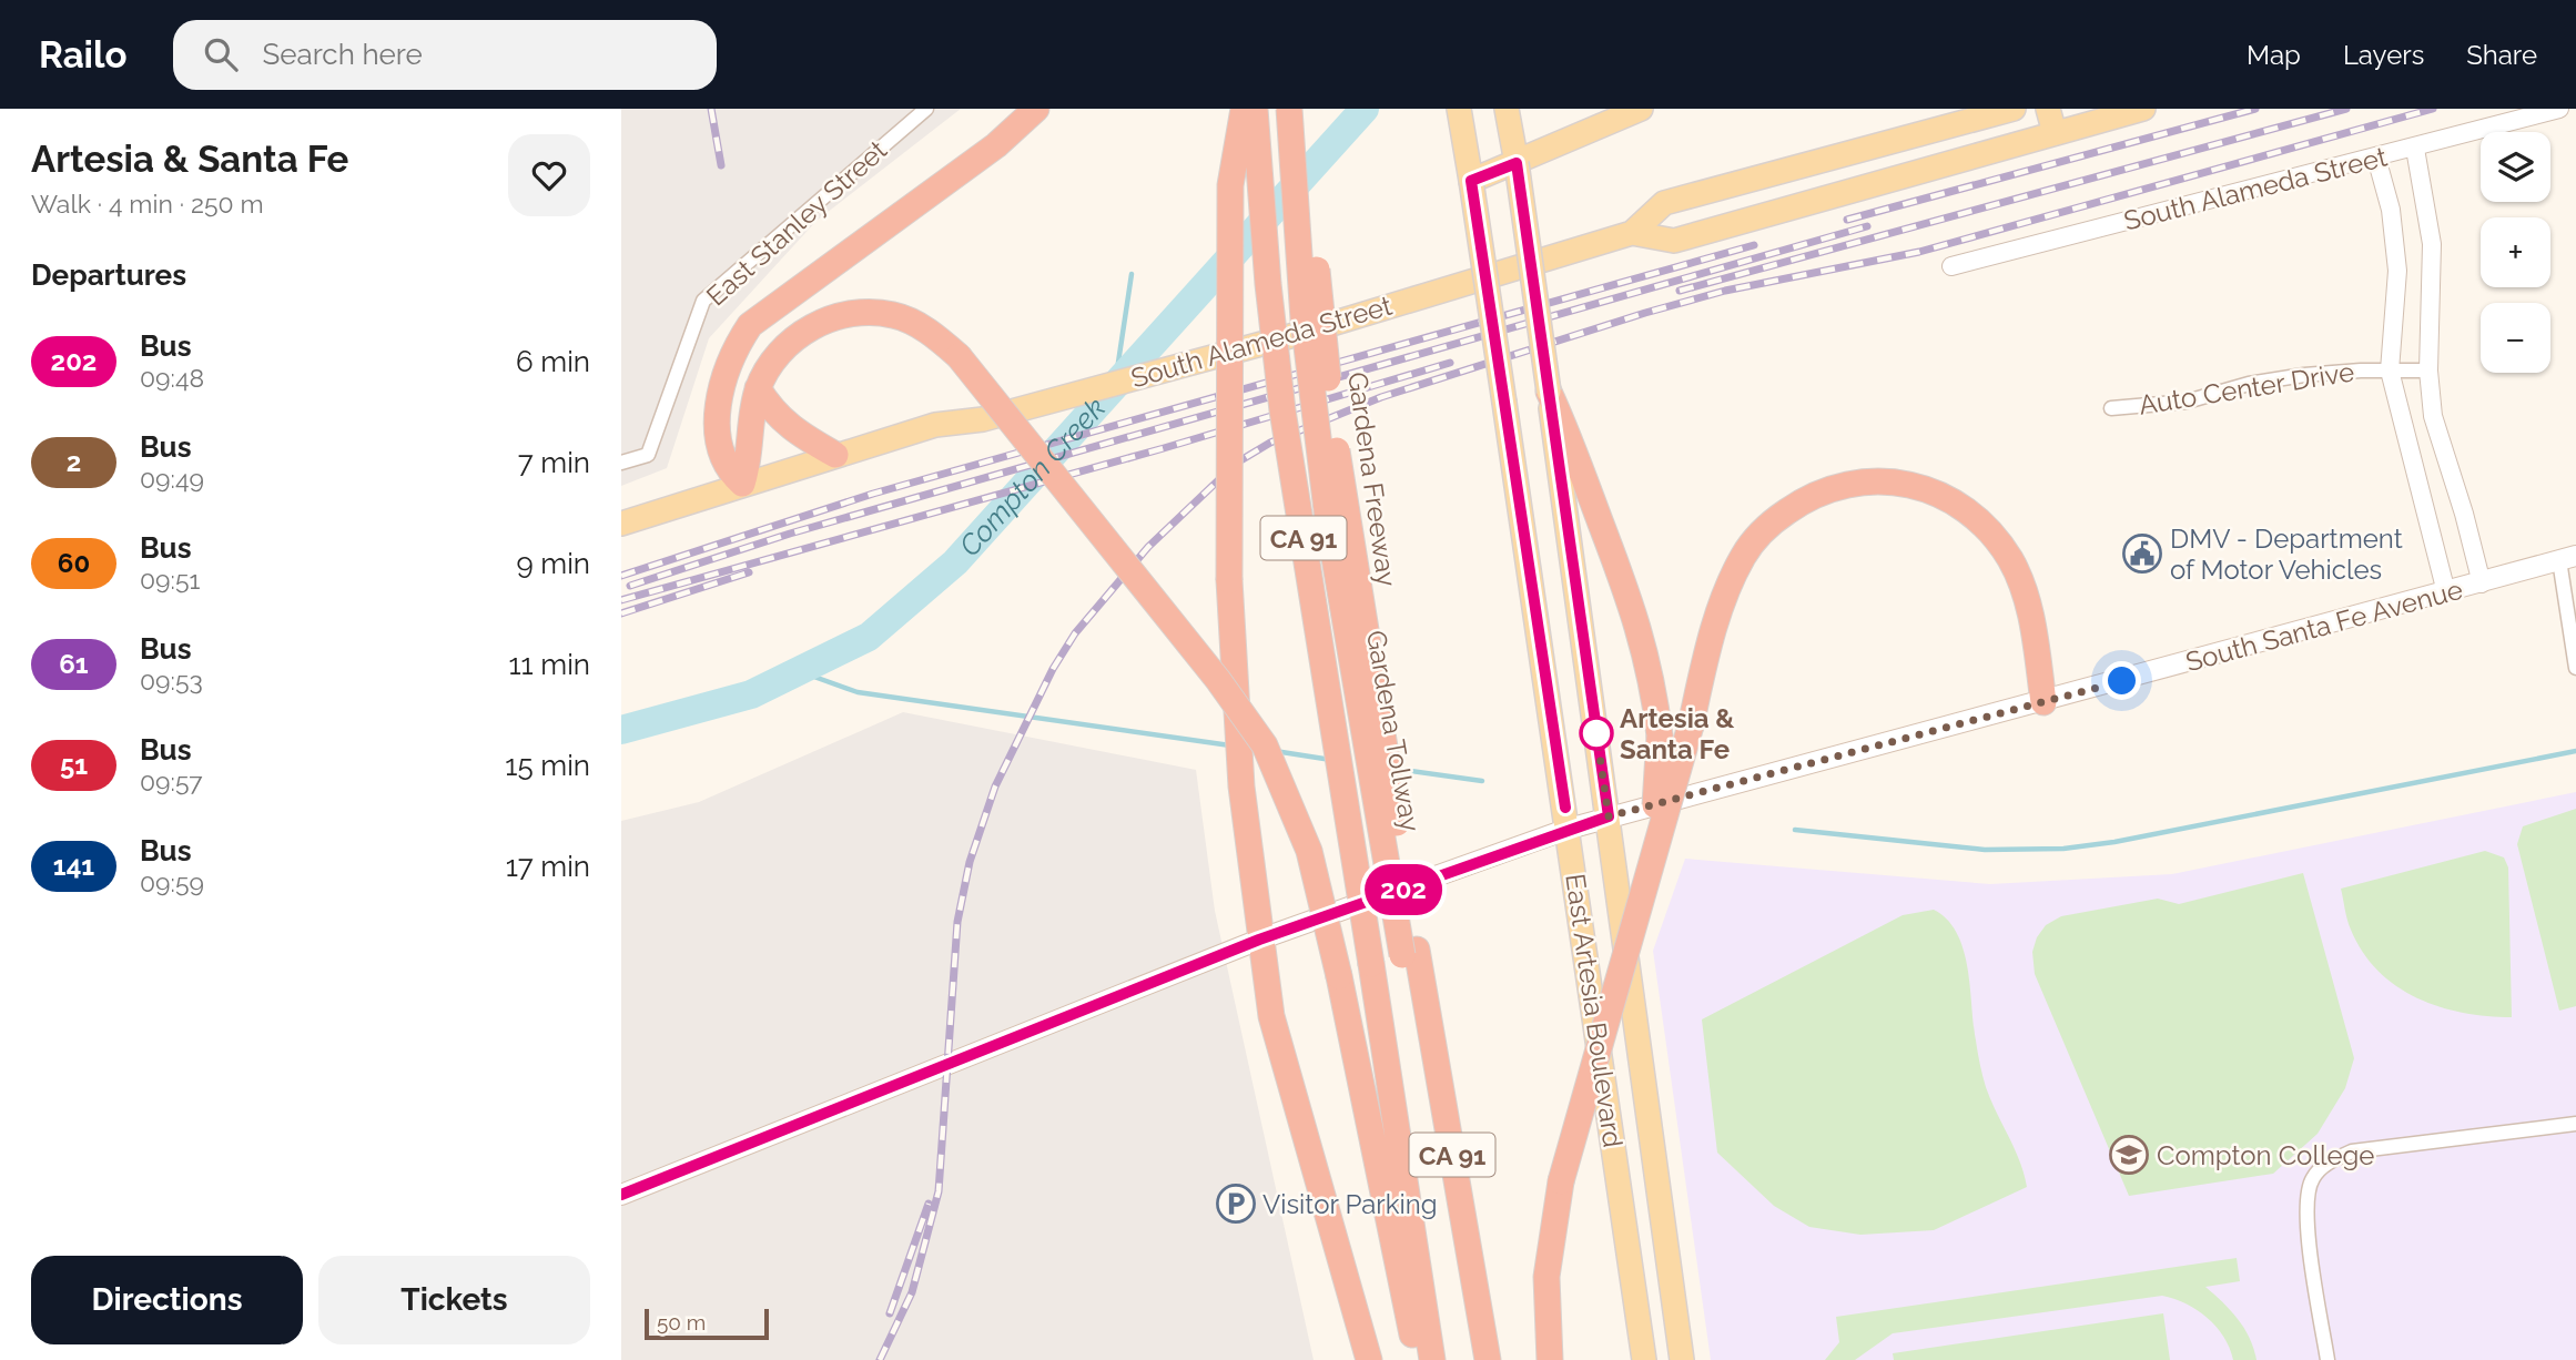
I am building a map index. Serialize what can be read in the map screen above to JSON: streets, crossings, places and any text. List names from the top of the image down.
{
  "streets": {
    "highway": ["Gardena Freeway", "CA 91", "Gardena Tollway"],
    "main road": ["South Alameda Street", "South Santa Fe Avenue", "East Artesia Boulevard"],
    "street": ["East Stanley Street", "Auto Center Drive"]
  },
  "crossings": [
    ["Gardena Freeway", "Gardena Tollway"],
    ["South Santa Fe Avenue", "East Artesia Boulevard"]
  ],
  "water": ["Compton Creek"],
  "places": {
    "public building": ["DMV - Department of Motor Vehicles"],
    "other": ["Artesia & Santa Fe"],
    "school or university": ["Compton College"],
    "parking": ["Visitor Parking"]
  },
  "lines": ["bus line 202"],
  "scale_bar": "50 m",
  "page": {
    "header": "Railo",
    "search": "Search here",
    "nav": ["Map", "Layers", "Share"],
    "heading": [
      ["Artesia & Santa Fe", "Walk · 4 min · 250 m"],
      "Departures"
    ],
    "on_map": "202",
    "map_buttons": ["+", "−"],
    "list": [
      {
        "mark": "202",
        "name": "Bus",
        "note": "09:48",
        "value": "6 min"
      },
      {
        "mark": "2",
        "name": "Bus",
        "note": "09:49",
        "value": "7 min"
      },
      {
        "mark": "60",
        "name": "Bus",
        "note": "09:51",
        "value": "9 min"
      },
      {
        "mark": "61",
        "name": "Bus",
        "note": "09:53",
        "value": "11 min"
      },
      {
        "mark": "51",
        "name": "Bus",
        "note": "09:57",
        "value": "15 min"
      },
      {
        "mark": "141",
        "name": "Bus",
        "note": "09:59",
        "value": "17 min"
      }
    ],
    "buttons": ["Directions", "Tickets"],
    "scale": "50 m"
  }
}
